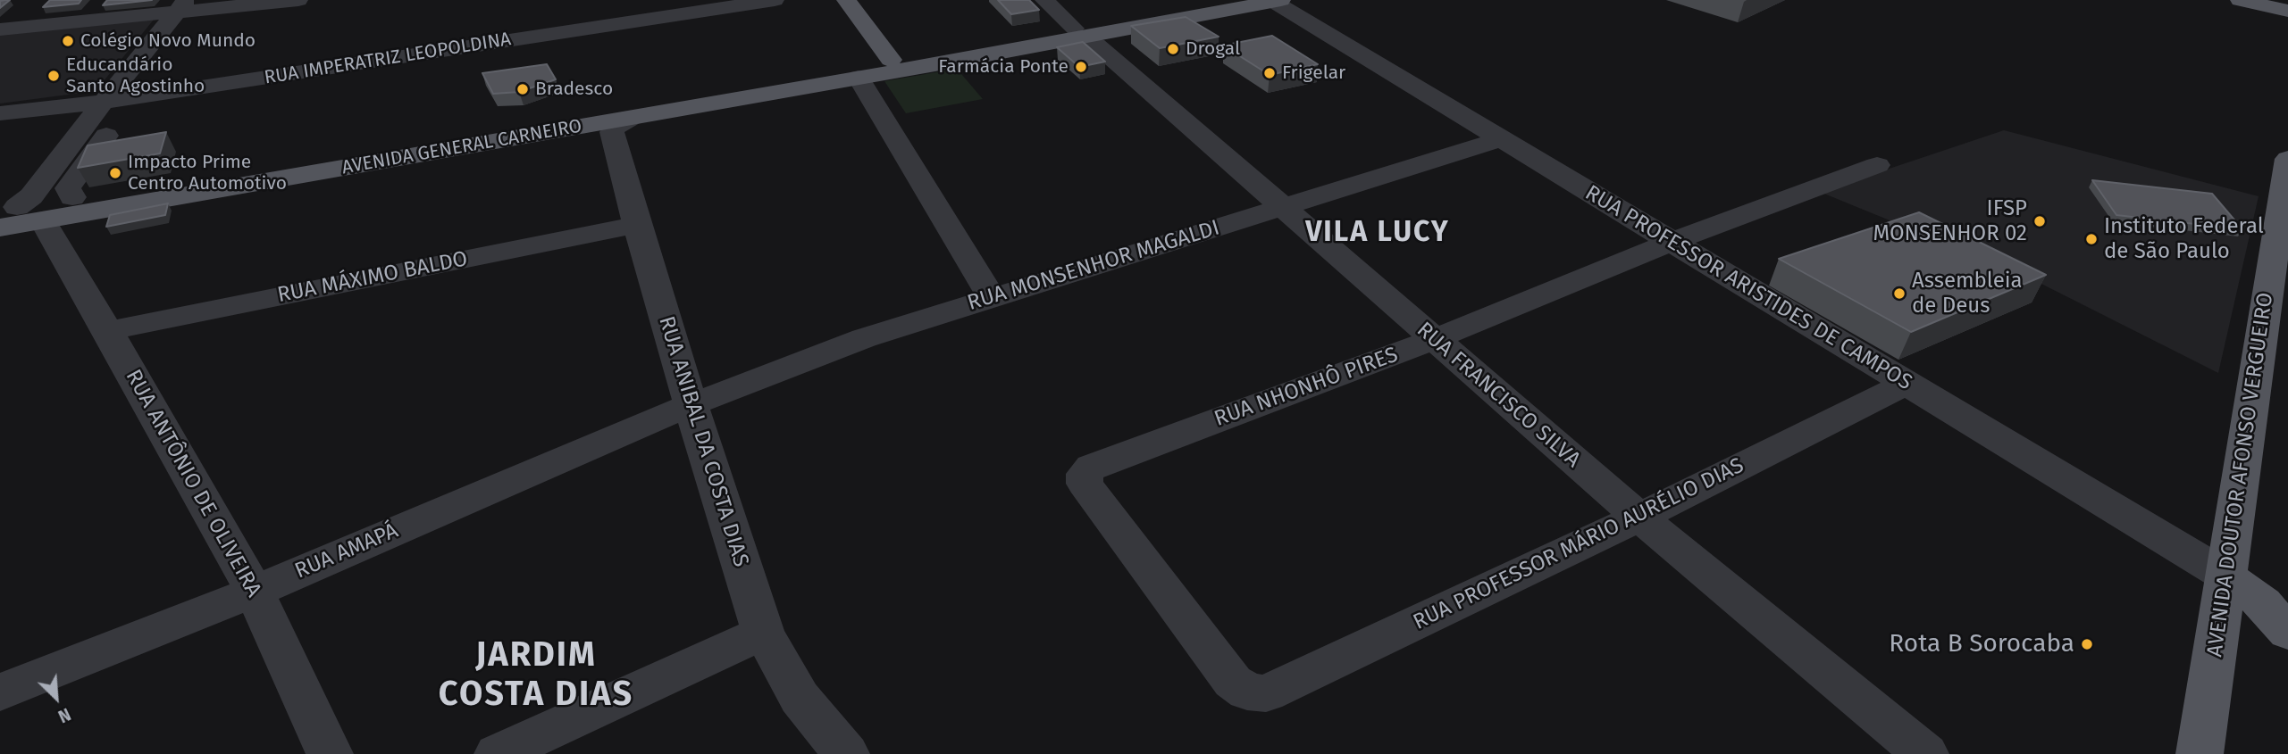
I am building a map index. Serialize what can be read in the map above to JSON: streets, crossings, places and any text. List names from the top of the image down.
{
  "streets": {
    "main road": ["AVENIDA GENERAL CARNEIRO", "AVENIDA DOUTOR AFONSO VERGUEIRO"],
    "street": [
      "RUA IMPERATRIZ LEOPOLDINA",
      "RUA MONSENHOR MAGALDI",
      "RUA MÁXIMO BALDO",
      "RUA PROFESSOR ARISTIDES DE CAMPOS",
      "RUA NHONHÔ PIRES",
      "RUA FRANCISCO SILVA",
      "RUA ANIBAL DA COSTA DIAS",
      "RUA ANTÔNIO DE OLIVEIRA",
      "RUA PROFESSOR MÁRIO AURÉLIO DIAS",
      "RUA AMAPÁ"
    ]
  },
  "crossings": [
    ["AVENIDA GENERAL CARNEIRO", "RUA PROFESSOR ARISTIDES DE CAMPOS"],
    ["AVENIDA GENERAL CARNEIRO", "RUA FRANCISCO SILVA"],
    ["AVENIDA GENERAL CARNEIRO", "RUA ANIBAL DA COSTA DIAS"],
    ["AVENIDA GENERAL CARNEIRO", "RUA ANTÔNIO DE OLIVEIRA"],
    ["RUA MONSENHOR MAGALDI", "RUA PROFESSOR ARISTIDES DE CAMPOS"],
    ["RUA MONSENHOR MAGALDI", "RUA FRANCISCO SILVA"],
    ["RUA MONSENHOR MAGALDI", "RUA ANIBAL DA COSTA DIAS"],
    ["RUA MONSENHOR MAGALDI", "RUA AMAPÁ"],
    ["RUA MÁXIMO BALDO", "RUA ANIBAL DA COSTA DIAS"],
    ["RUA MÁXIMO BALDO", "RUA ANTÔNIO DE OLIVEIRA"],
    ["RUA PROFESSOR ARISTIDES DE CAMPOS", "RUA NHONHÔ PIRES"],
    ["RUA PROFESSOR ARISTIDES DE CAMPOS", "AVENIDA DOUTOR AFONSO VERGUEIRO"],
    ["RUA PROFESSOR ARISTIDES DE CAMPOS", "RUA PROFESSOR MÁRIO AURÉLIO DIAS"],
    ["RUA NHONHÔ PIRES", "RUA FRANCISCO SILVA"],
    ["RUA NHONHÔ PIRES", "RUA PROFESSOR MÁRIO AURÉLIO DIAS"],
    ["RUA FRANCISCO SILVA", "RUA PROFESSOR MÁRIO AURÉLIO DIAS"],
    ["RUA ANIBAL DA COSTA DIAS", "RUA AMAPÁ"],
    ["RUA ANTÔNIO DE OLIVEIRA", "RUA AMAPÁ"]
  ],
  "districts": ["VILA LUCY", "JARDIM COSTA DIAS"],
  "places": [
    "Colégio Novo Mundo",
    "Drogal",
    "Farmácia Ponte",
    "Frigelar",
    "Educandário Santo Agostinho",
    "Bradesco",
    "Impacto Prime Centro Automotivo",
    "IFSP MONSENHOR 02",
    "Instituto Federal de São Paulo",
    "Assembleia de Deus",
    "Rota B Sorocaba"
  ],
  "north": "bottom right"
}
